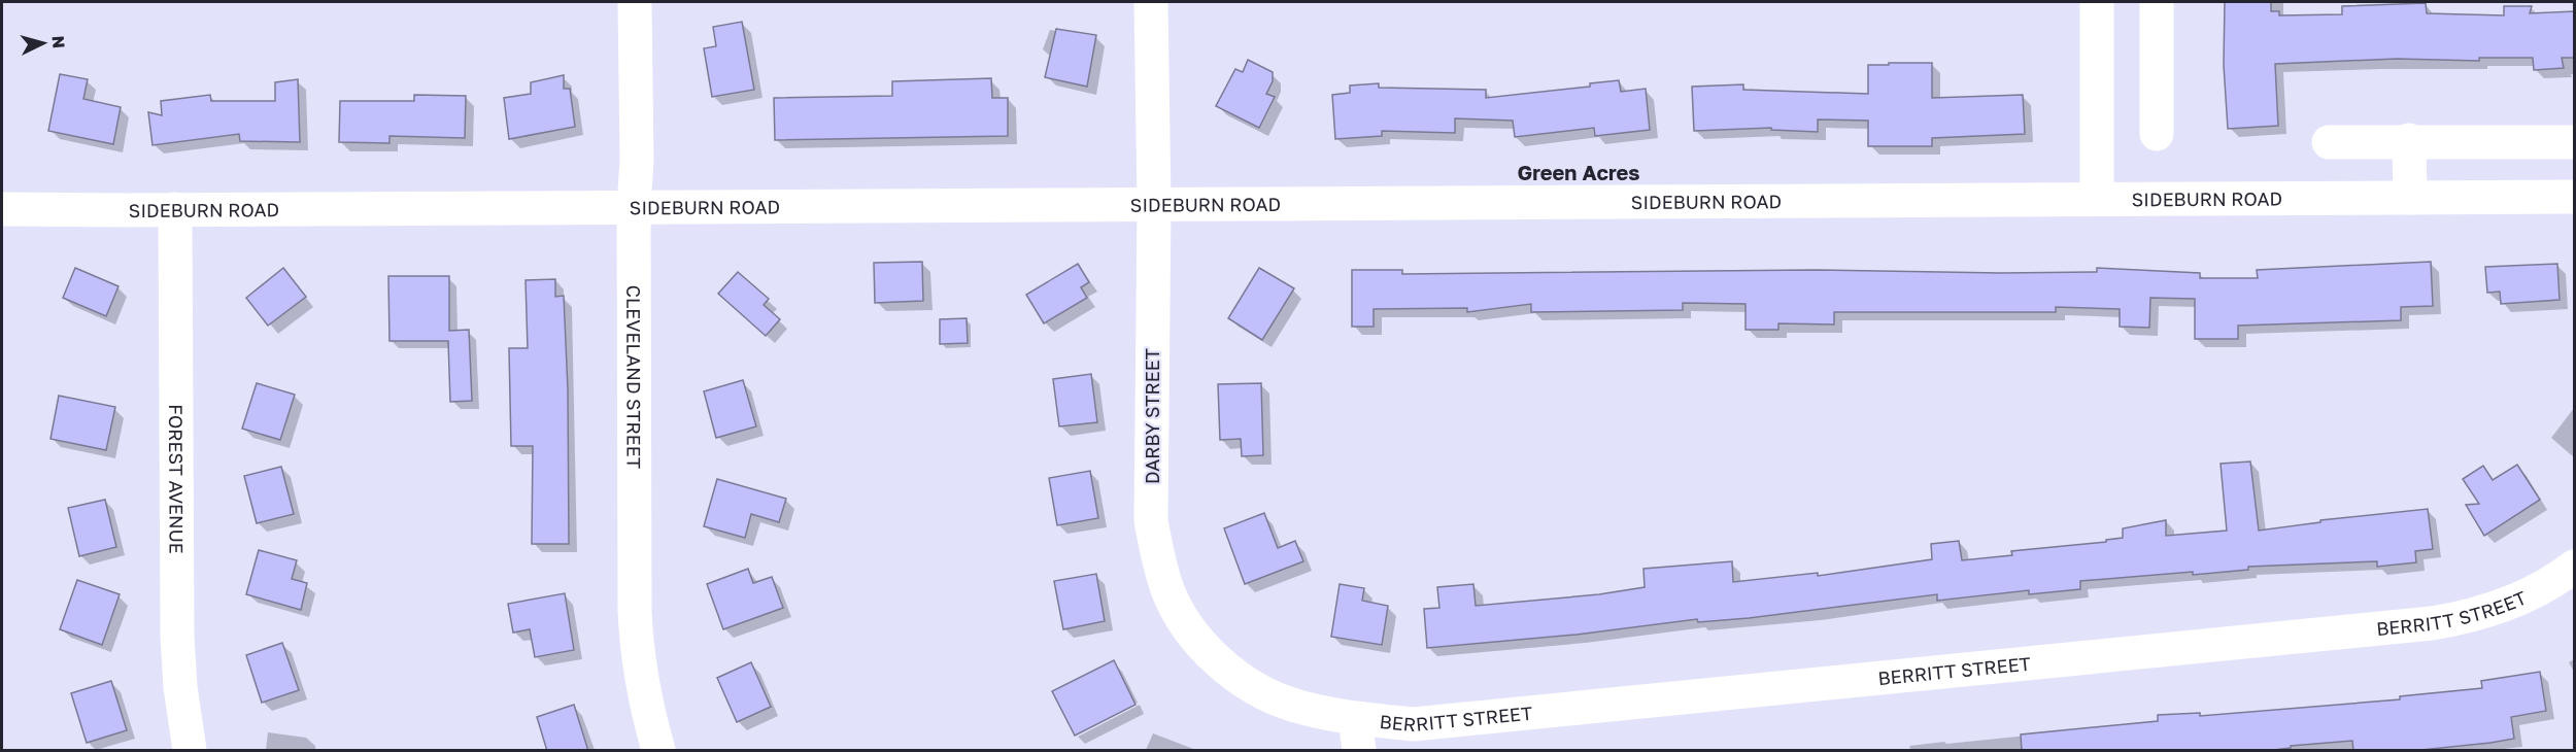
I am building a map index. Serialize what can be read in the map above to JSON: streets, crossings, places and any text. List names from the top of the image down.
{
  "streets": {
    "street": [
      "SIDEBURN ROAD",
      "CLEVELAND STREET",
      "DARBY STREET",
      "FOREST AVENUE",
      "BERRITT STREET"
    ]
  },
  "crossings": [
    ["SIDEBURN ROAD", "CLEVELAND STREET"],
    ["SIDEBURN ROAD", "DARBY STREET"],
    ["SIDEBURN ROAD", "FOREST AVENUE"],
    ["DARBY STREET", "BERRITT STREET"]
  ],
  "districts": ["Green Acres"],
  "north": "right"
}
